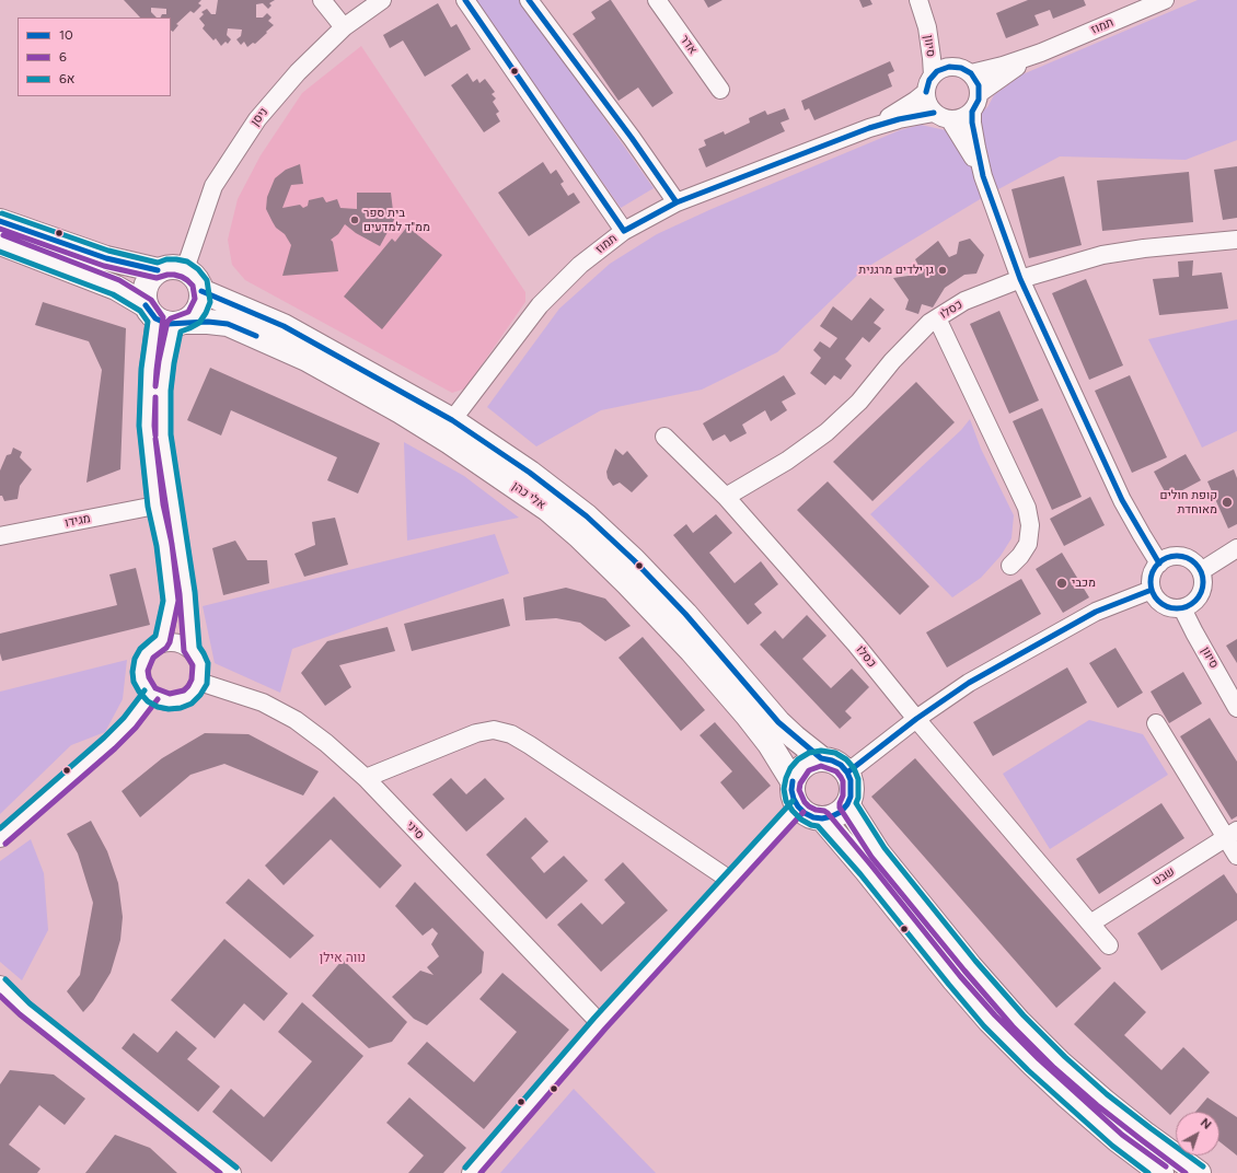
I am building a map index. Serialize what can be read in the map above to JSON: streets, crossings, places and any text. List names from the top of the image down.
{
  "streets": {
    "street": [
      "תמוז",
      "אדר",
      "סיוון",
      "ניסן",
      "כסלו",
      "אלי כהן",
      "מגידו",
      "סיני",
      "שבט"
    ]
  },
  "crossings": [
    ["תמוז", "סיוון"],
    ["תמוז", "אלי כהן"],
    ["ניסן", "אלי כהן"],
    ["כסלו", "שבט"]
  ],
  "districts": ["נווה אילן"],
  "places": [
    "בית ספר ממ\"ד למדעים",
    "גן ילדים מרגנית",
    "קופת חולים מאוחדת",
    "מכבי"
  ],
  "lines": ["transit line 10", "transit line 6א", "transit line 6"],
  "legend": ["10", "6", "6א"],
  "north": "top right"
}
